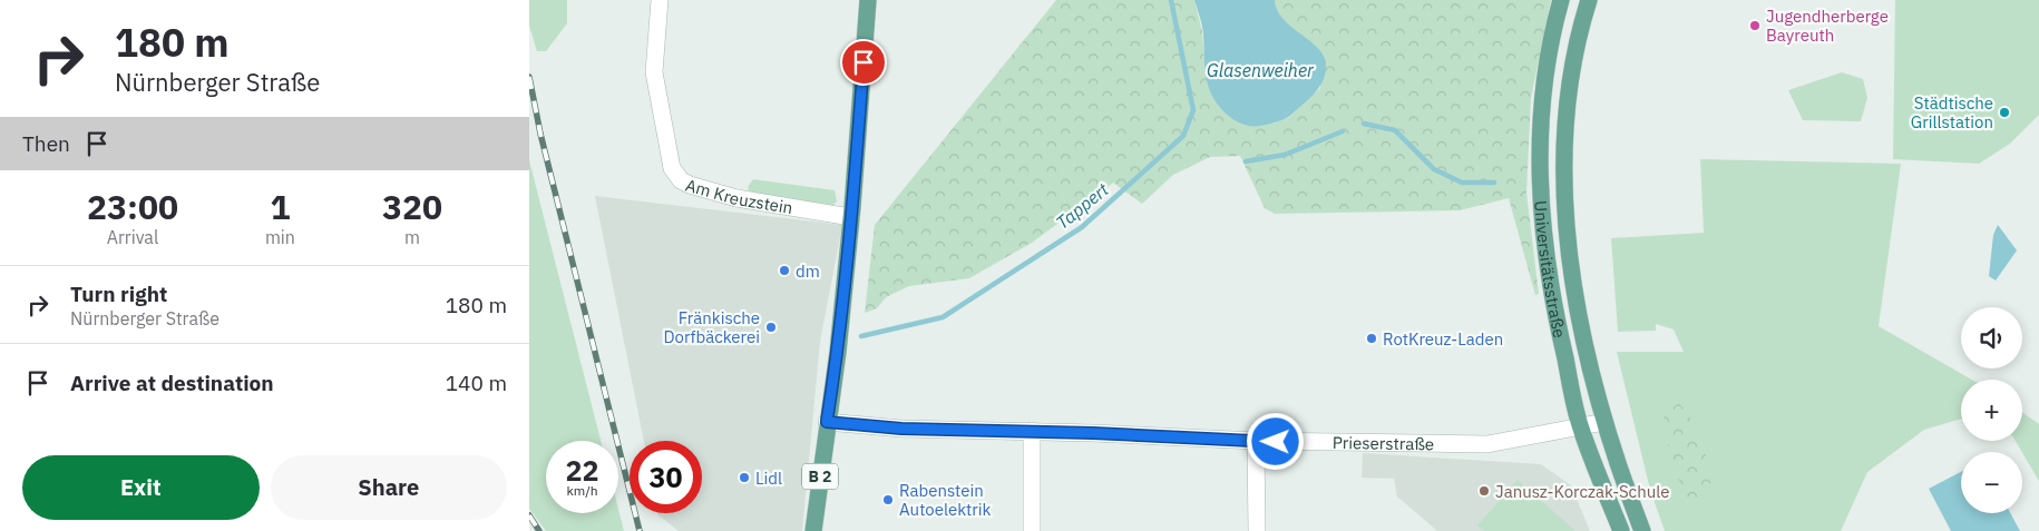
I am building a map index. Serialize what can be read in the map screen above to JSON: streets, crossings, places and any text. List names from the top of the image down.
{
  "streets": {
    "main road": ["Universitätsstraße", "B 2"],
    "street": ["Am Kreuzstein", "Prieserstraße"]
  },
  "crossings": [
    ["Am Kreuzstein", "B 2"],
    ["Universitätsstraße", "Prieserstraße"],
    ["Prieserstraße", "B 2"]
  ],
  "water": ["Glasenweiher", "Tappert"],
  "places": [
    "Jugendherberge Bayreuth",
    "Städtische Grillstation",
    "dm",
    "Fränkische Dorfbäckerei",
    "RotKreuz-Laden",
    "Lidl",
    "Janusz-Korczak-Schule",
    "Rabenstein Autoelektrik"
  ],
  "page": {
    "turn": ["180 m", "Nürnberger Straße"],
    "then": "Then",
    "eta": [
      "23:00",
      "Arrival",
      "1",
      "min",
      "320",
      "m"
    ],
    "list": [
      {
        "name": "Turn right",
        "note": "Nürnberger Straße",
        "value": "180 m"
      },
      {
        "name": "Arrive at destination",
        "value": "140 m"
      }
    ],
    "map_buttons": ["+", "−"],
    "speed": "22 km/h",
    "limit": "30",
    "buttons": ["Exit", "Share"]
  }
}
